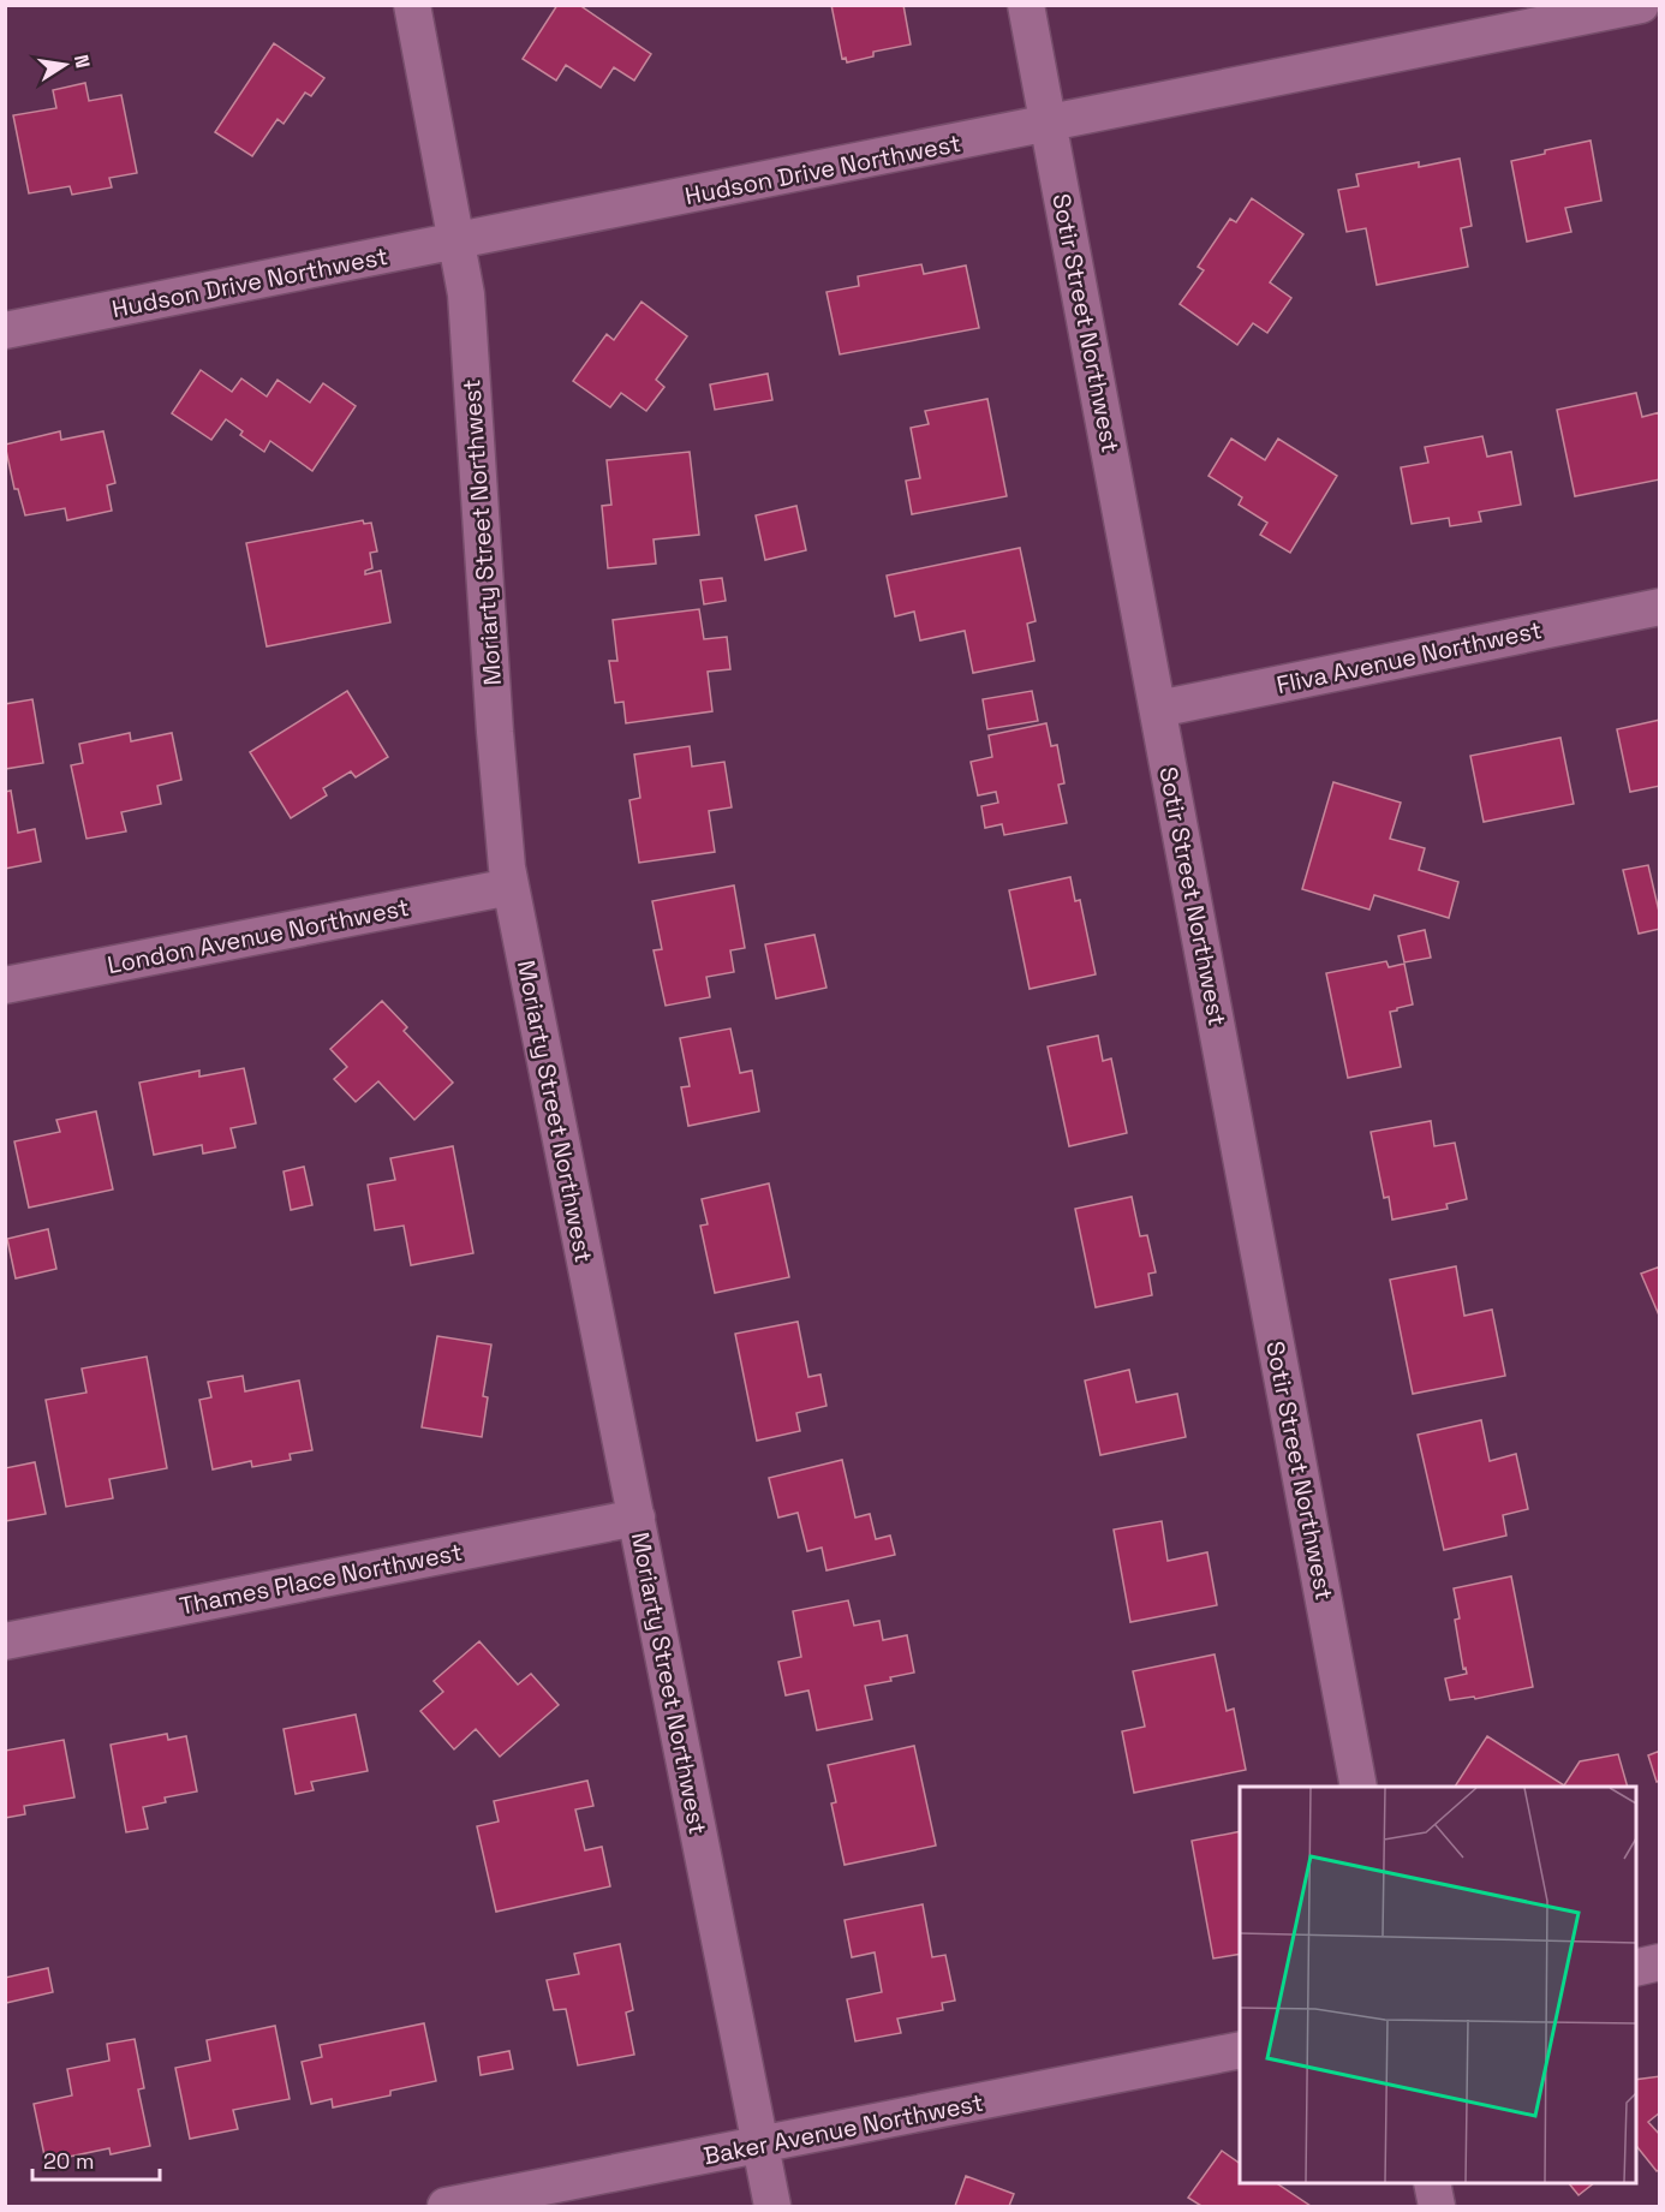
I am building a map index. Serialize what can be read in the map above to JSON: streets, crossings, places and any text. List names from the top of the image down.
{
  "streets": {
    "street": [
      "Hudson Drive Northwest",
      "Sotir Street Northwest",
      "Moriarty Street Northwest",
      "Fliva Avenue Northwest",
      "London Avenue Northwest",
      "Thames Place Northwest",
      "Baker Avenue Northwest"
    ]
  },
  "crossings": [
    ["Hudson Drive Northwest", "Sotir Street Northwest"],
    ["Hudson Drive Northwest", "Moriarty Street Northwest"],
    ["Sotir Street Northwest", "Fliva Avenue Northwest"],
    ["Moriarty Street Northwest", "London Avenue Northwest"],
    ["Moriarty Street Northwest", "Thames Place Northwest"],
    ["Moriarty Street Northwest", "Baker Avenue Northwest"]
  ],
  "scale_bar": "20 m",
  "north": "right"
}
